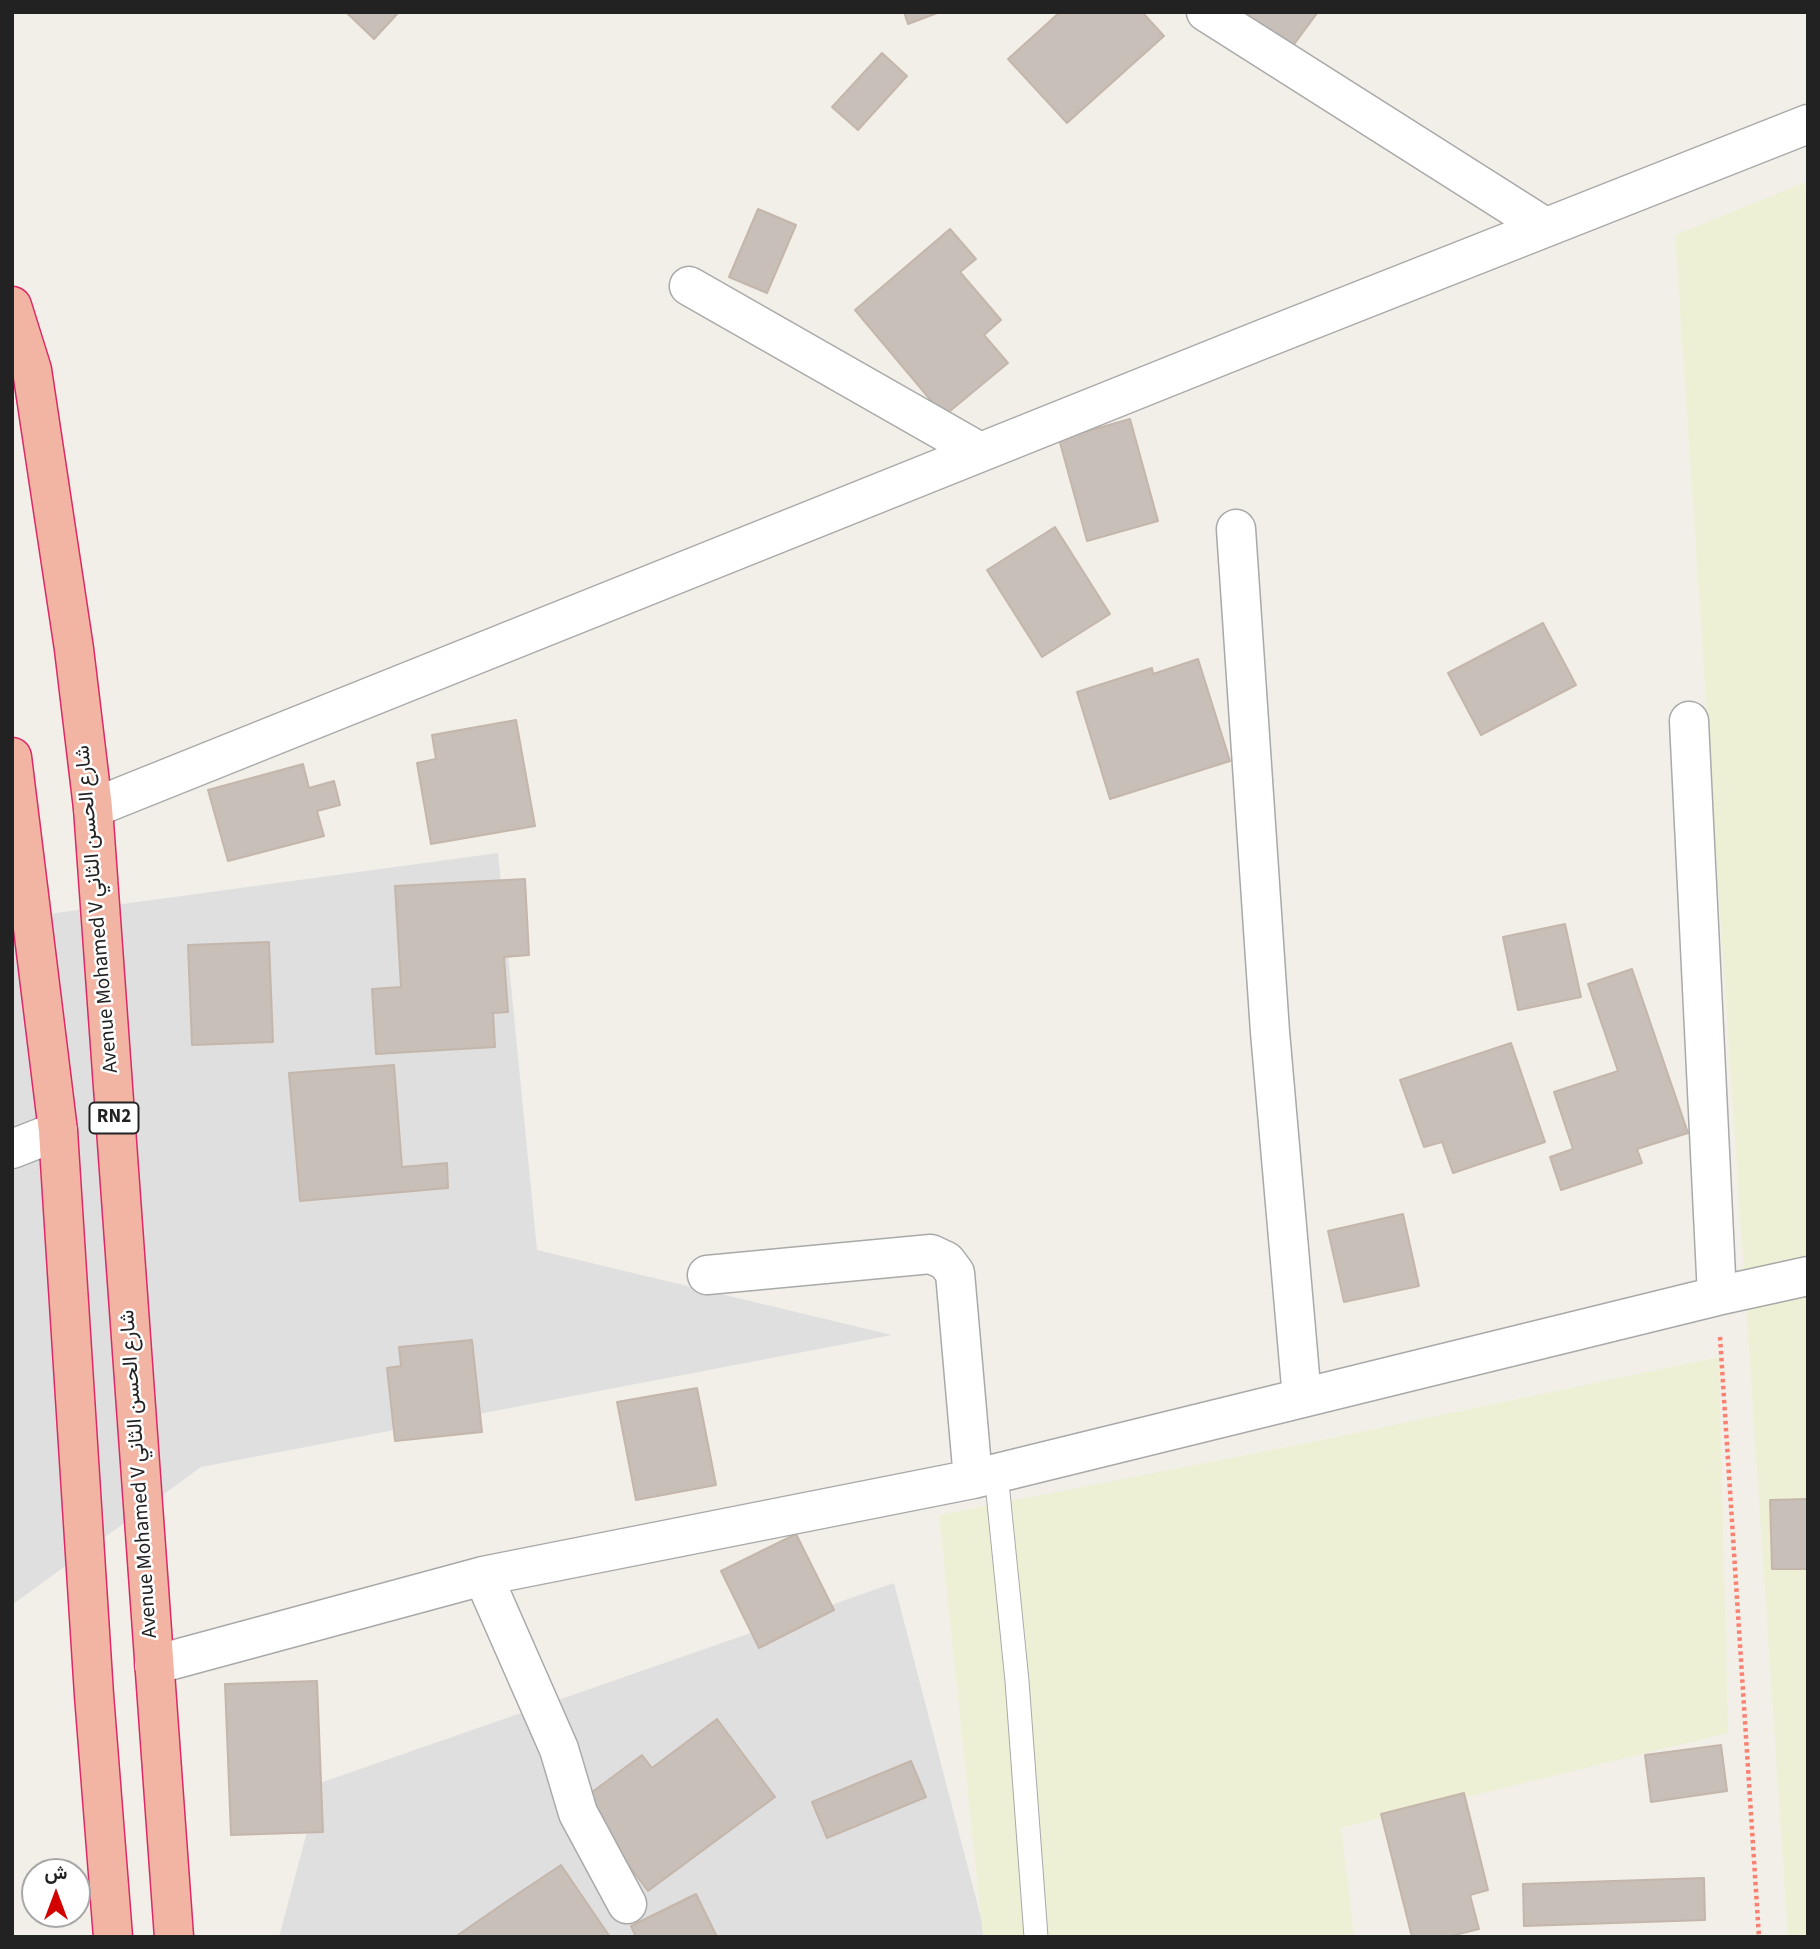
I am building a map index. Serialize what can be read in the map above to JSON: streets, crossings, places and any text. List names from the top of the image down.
{
  "streets": {
    "highway": ["Avenue Mohamed V شارع الحسن الثاني", "RN2"]
  },
  "north": "top"
}
